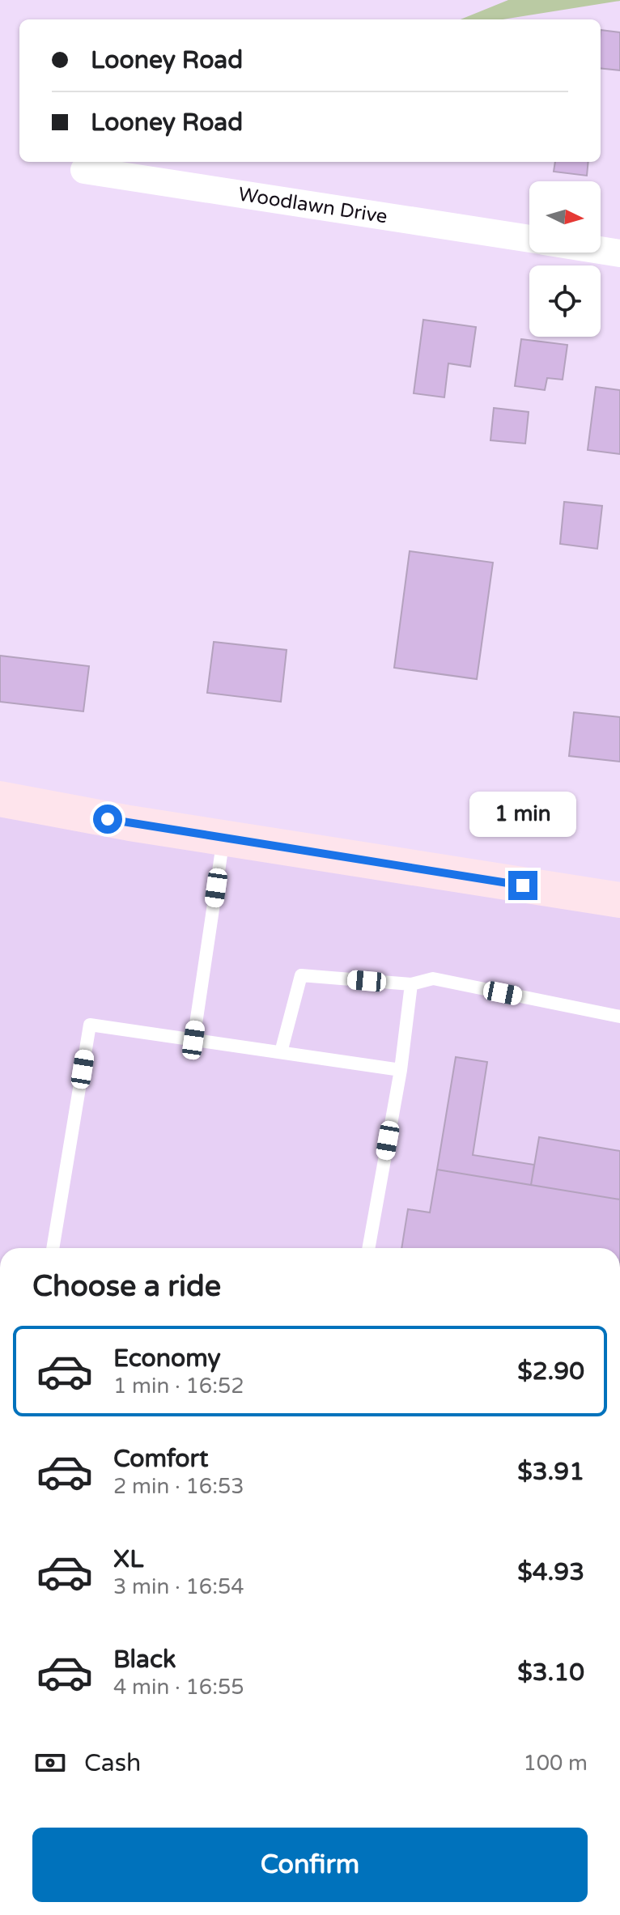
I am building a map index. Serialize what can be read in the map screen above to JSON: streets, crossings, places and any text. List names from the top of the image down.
{
  "streets": {
    "street": ["Woodlawn Drive"]
  },
  "north": "right",
  "page": {
    "banner": ["Looney Road", "Looney Road"],
    "bubble": "1 min",
    "heading": "Choose a ride",
    "list": [
      {
        "name": "Economy",
        "note": "1 min · 16:52",
        "value": "$2.90"
      },
      {
        "name": "Comfort",
        "note": "2 min · 16:53",
        "value": "$3.91"
      },
      {
        "name": "XL",
        "note": "3 min · 16:54",
        "value": "$4.93"
      },
      {
        "name": "Black",
        "note": "4 min · 16:55",
        "value": "$3.10"
      }
    ],
    "pay": ["Cash", "100 m"],
    "buttons": "Confirm"
  }
}
